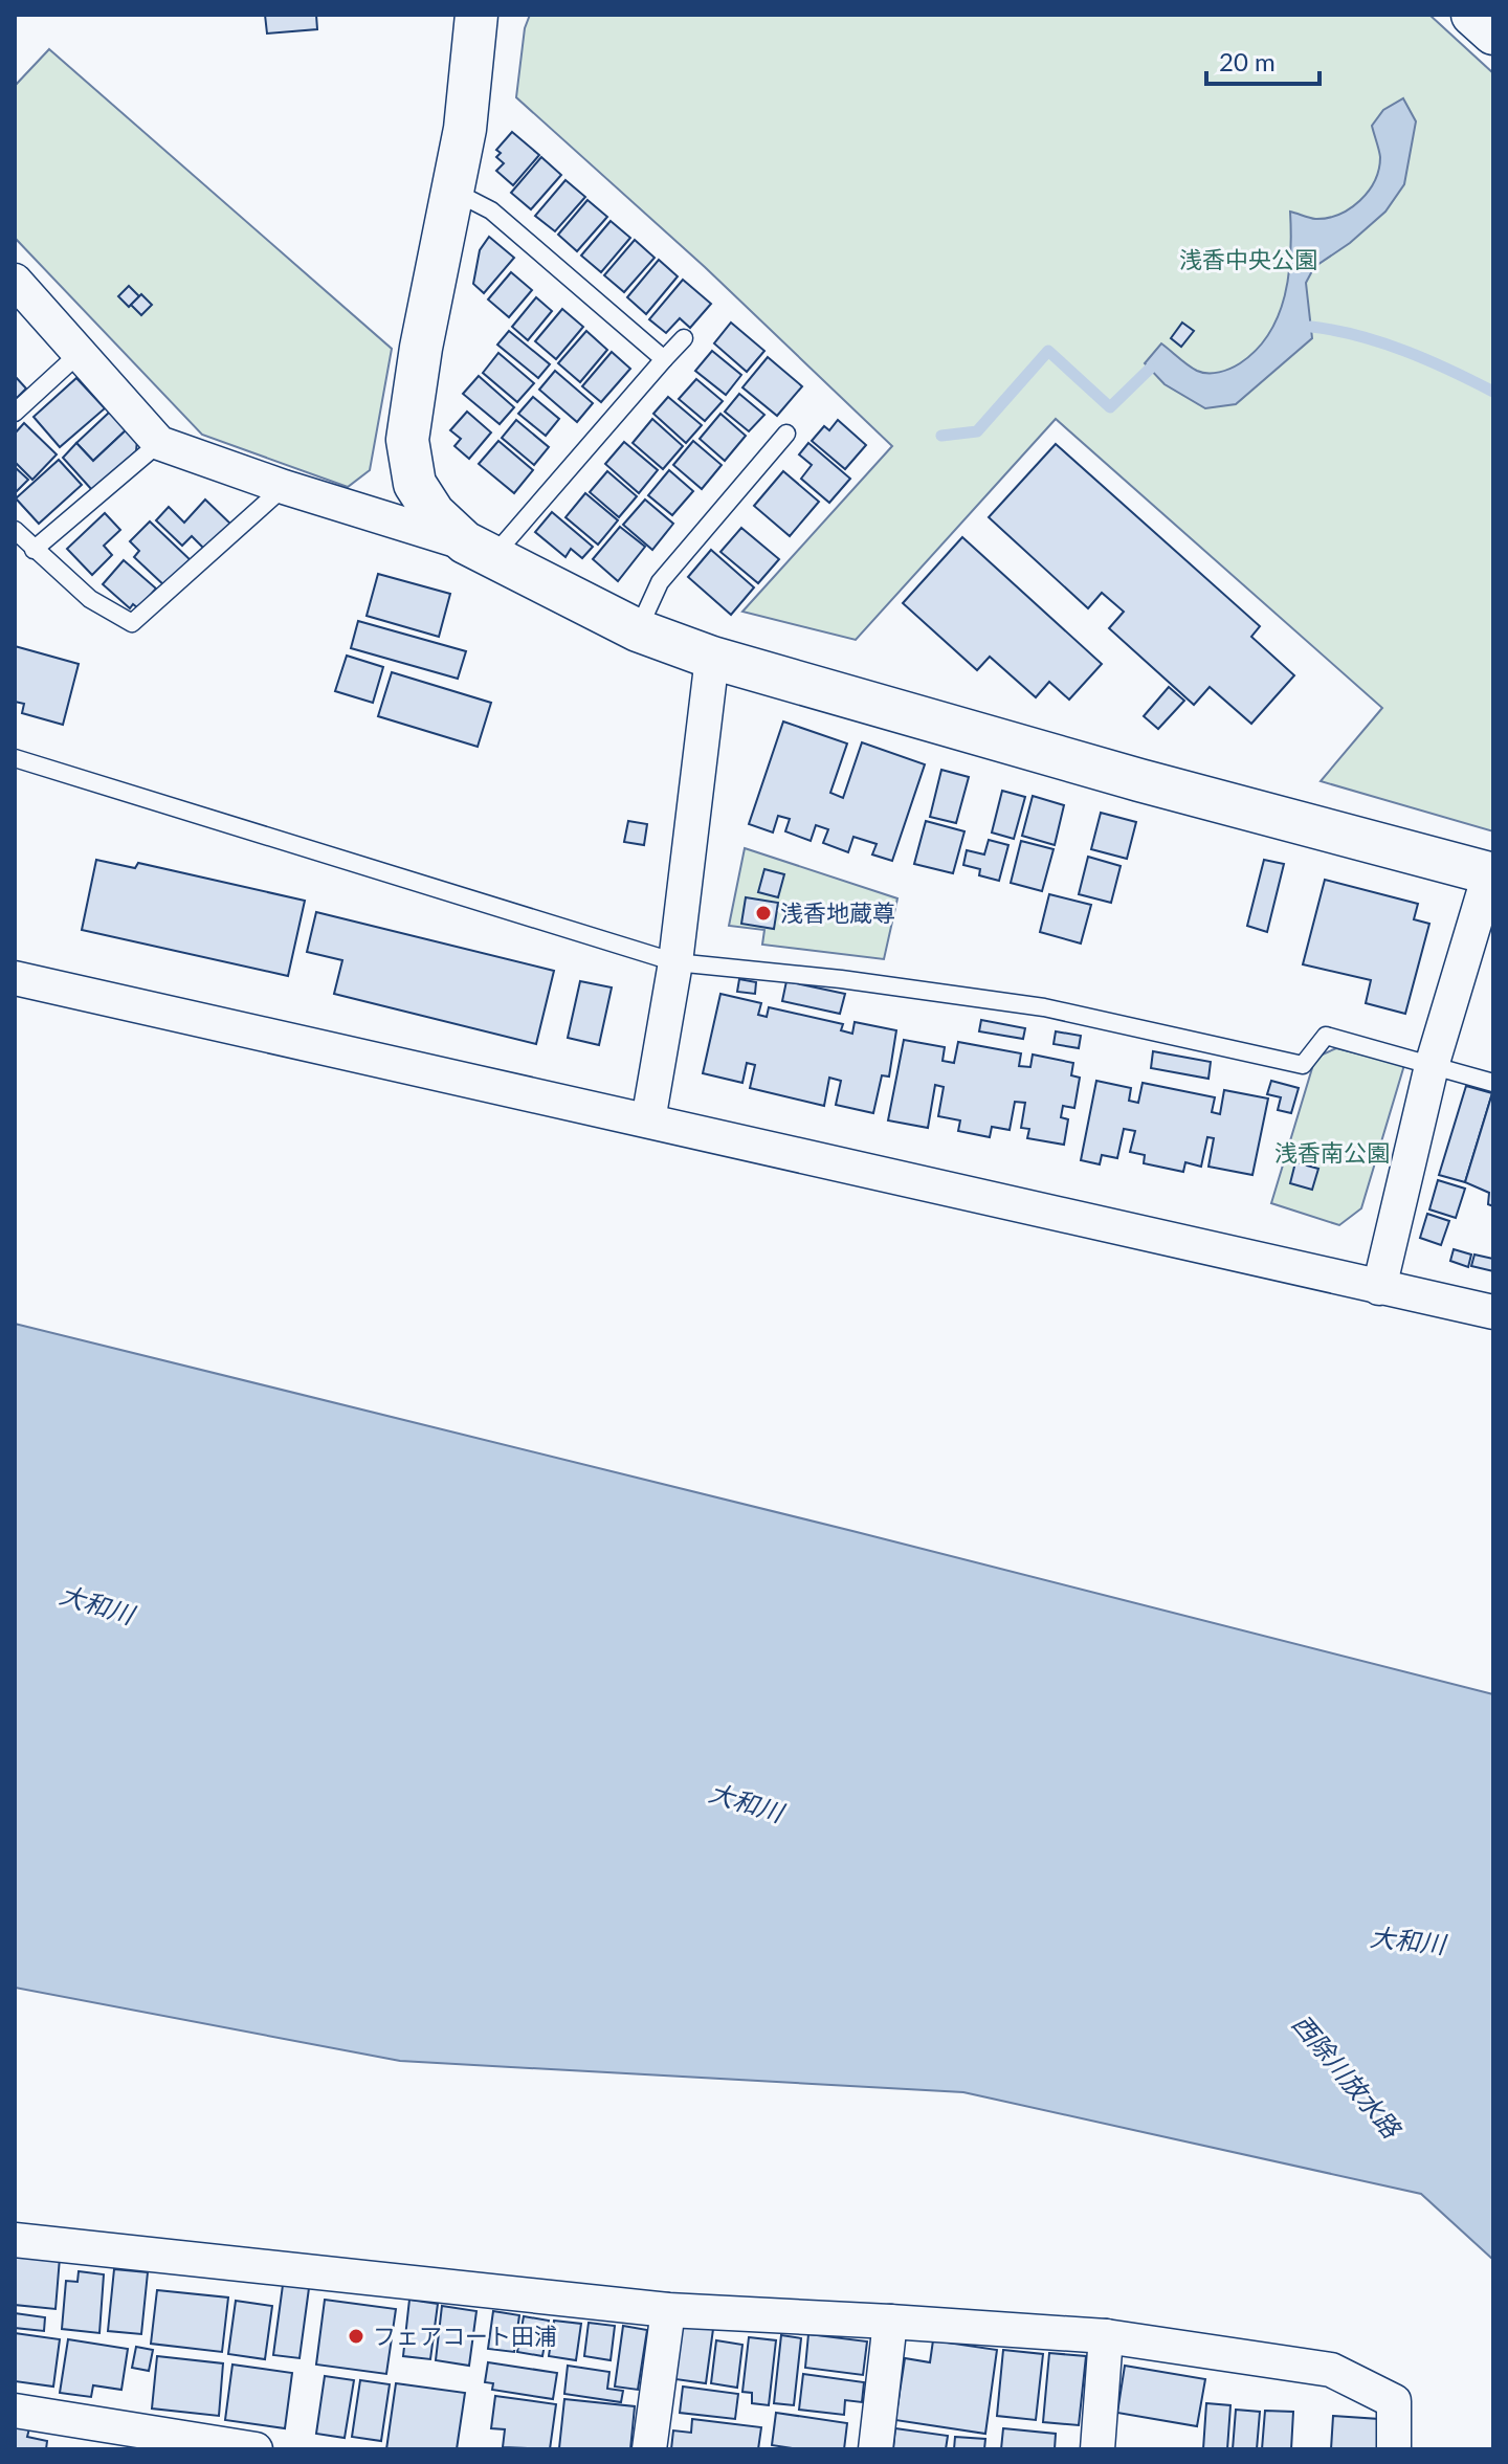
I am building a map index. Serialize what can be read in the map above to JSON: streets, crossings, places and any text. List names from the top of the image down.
{
  "water": ["大和川", "西除川放水路"],
  "parks": ["浅香中央公園", "浅香南公園"],
  "places": ["浅香地蔵尊", "フェアコート田浦"],
  "scale_bar": "20 m"
}
